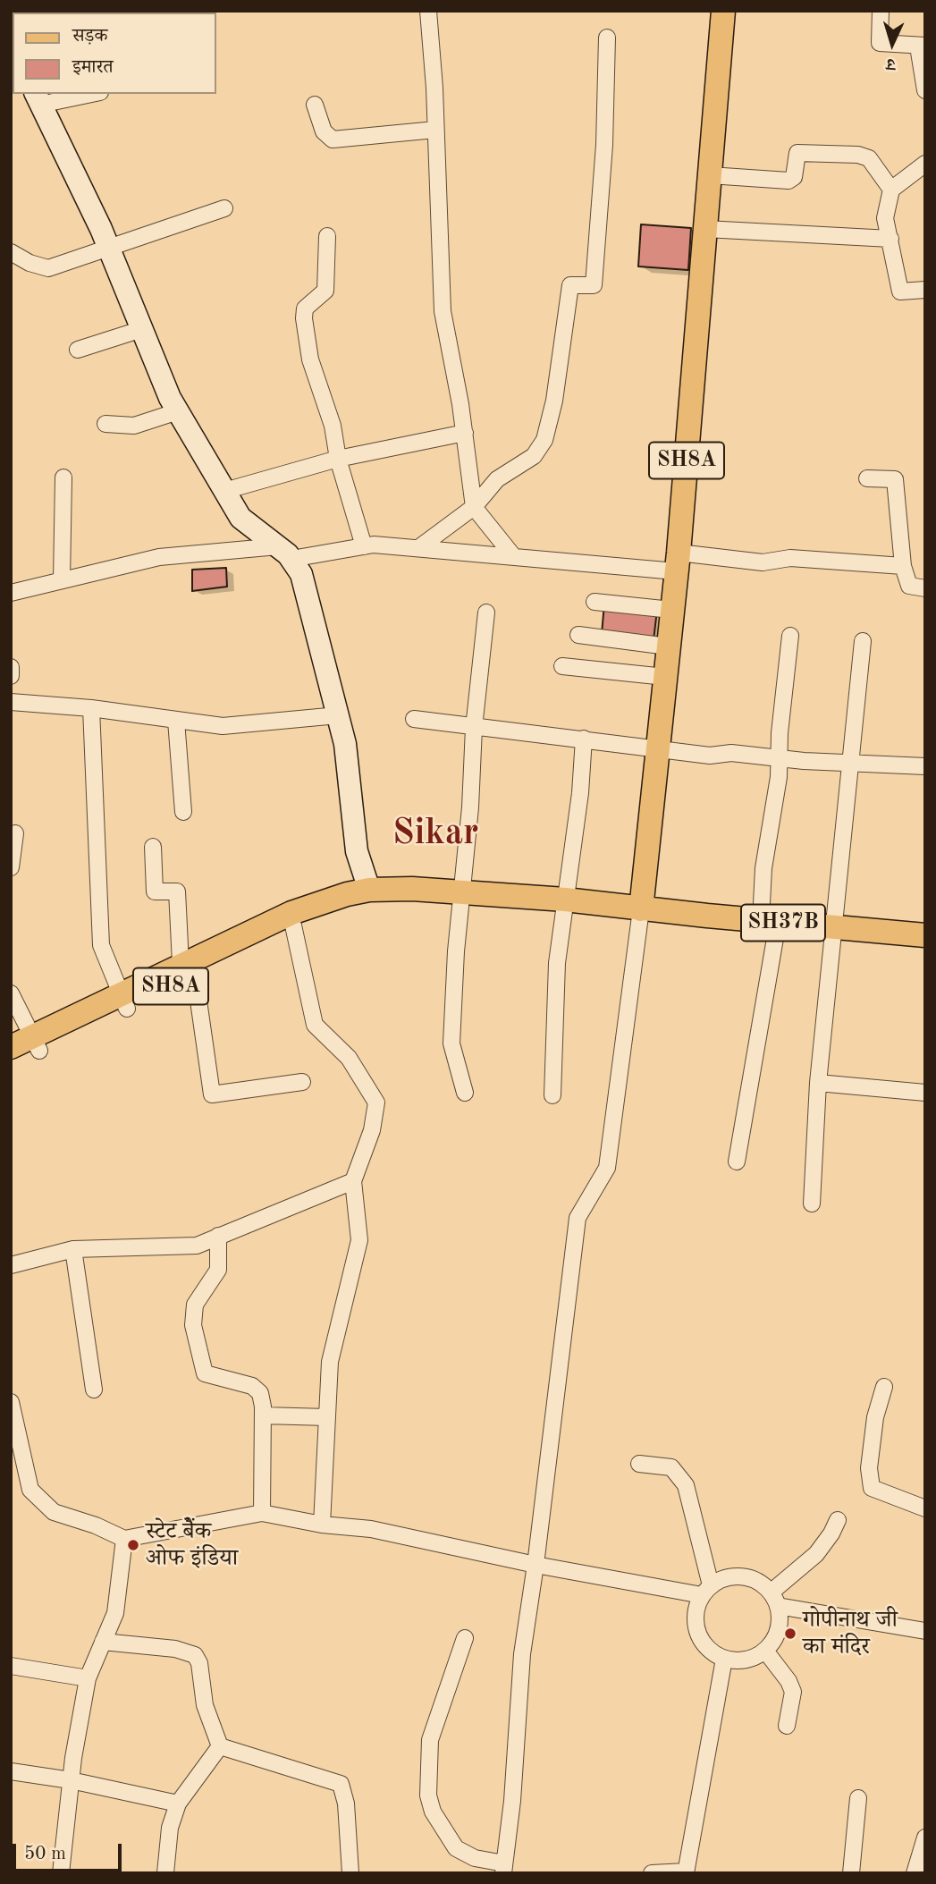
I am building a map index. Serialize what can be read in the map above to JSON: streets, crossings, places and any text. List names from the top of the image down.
{
  "streets": {
    "main road": ["SH8A", "SH37B"]
  },
  "crossings": [
    ["SH8A", "SH37B"]
  ],
  "districts": ["Sikar"],
  "places": ["स्टेट बेैंक ओफ इंडिया", "गोपीनाथ जी का मंदिर"],
  "legend": ["सड़क", "इमारत"],
  "scale_bar": "50 m",
  "north": "bottom"
}
